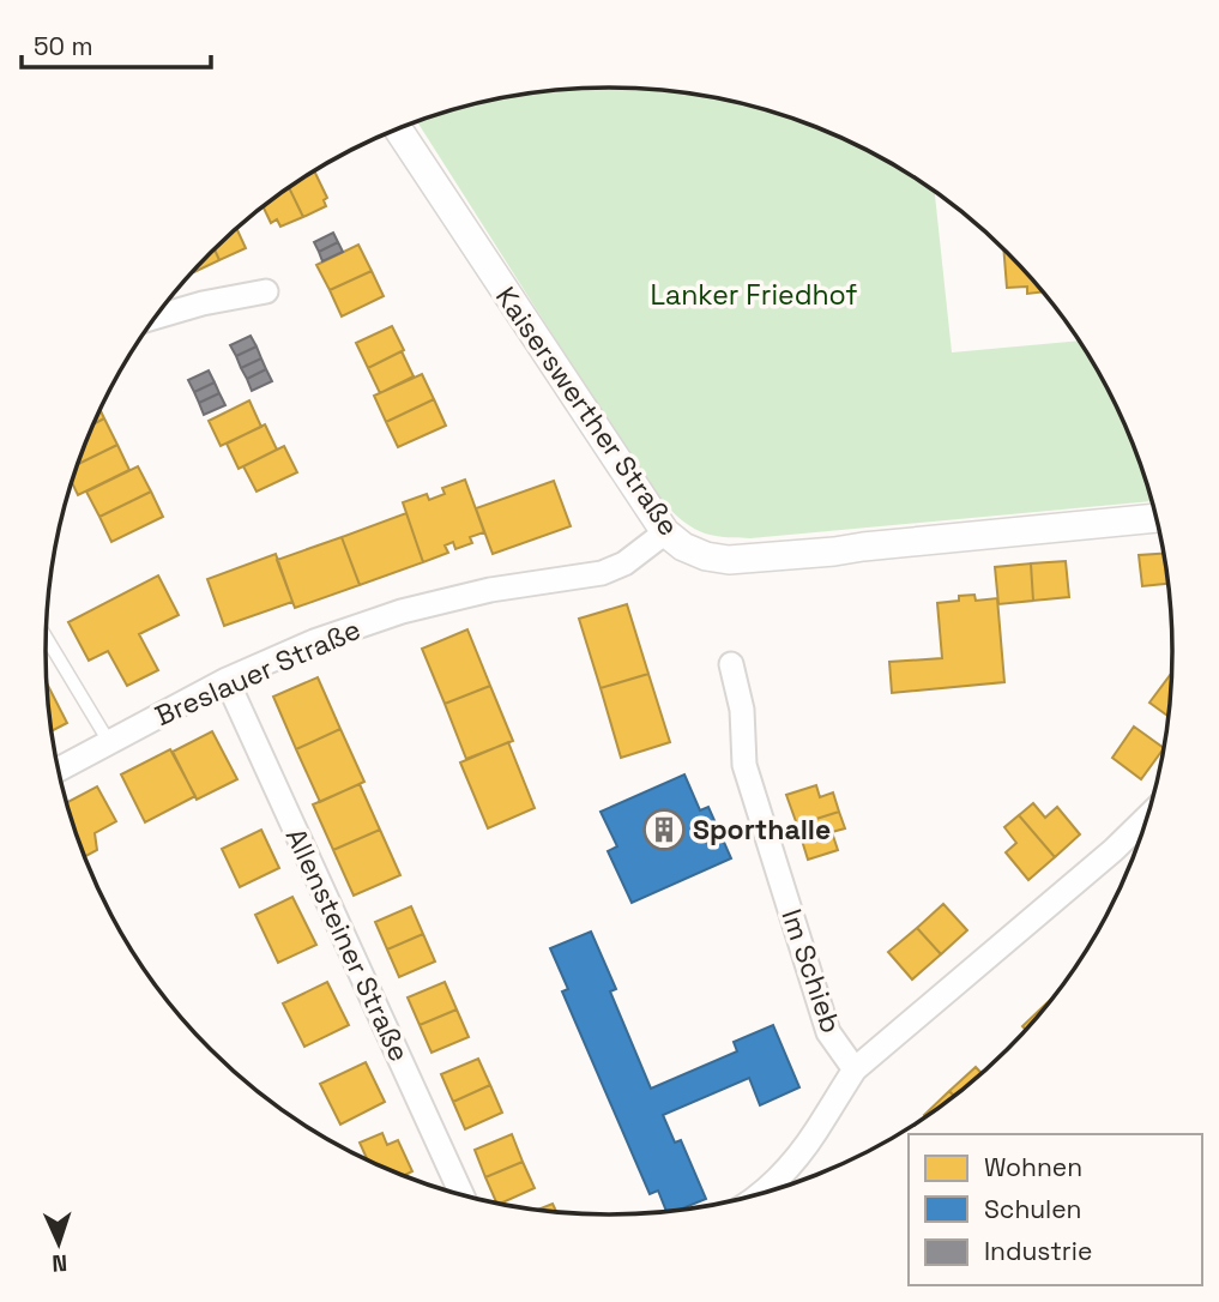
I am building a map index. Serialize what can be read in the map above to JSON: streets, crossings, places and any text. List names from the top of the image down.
{
  "streets": {
    "street": [
      "Kaiserswerther Straße",
      "Breslauer Straße",
      "Allensteiner Straße",
      "Im Schieb"
    ]
  },
  "crossings": [
    ["Kaiserswerther Straße", "Breslauer Straße"],
    ["Breslauer Straße", "Allensteiner Straße"]
  ],
  "parks": ["Lanker Friedhof"],
  "places": {
    "building": ["Sporthalle"]
  },
  "legend": ["Wohnen", "Schulen", "Industrie"],
  "scale_bar": "50 m",
  "north": "bottom"
}
